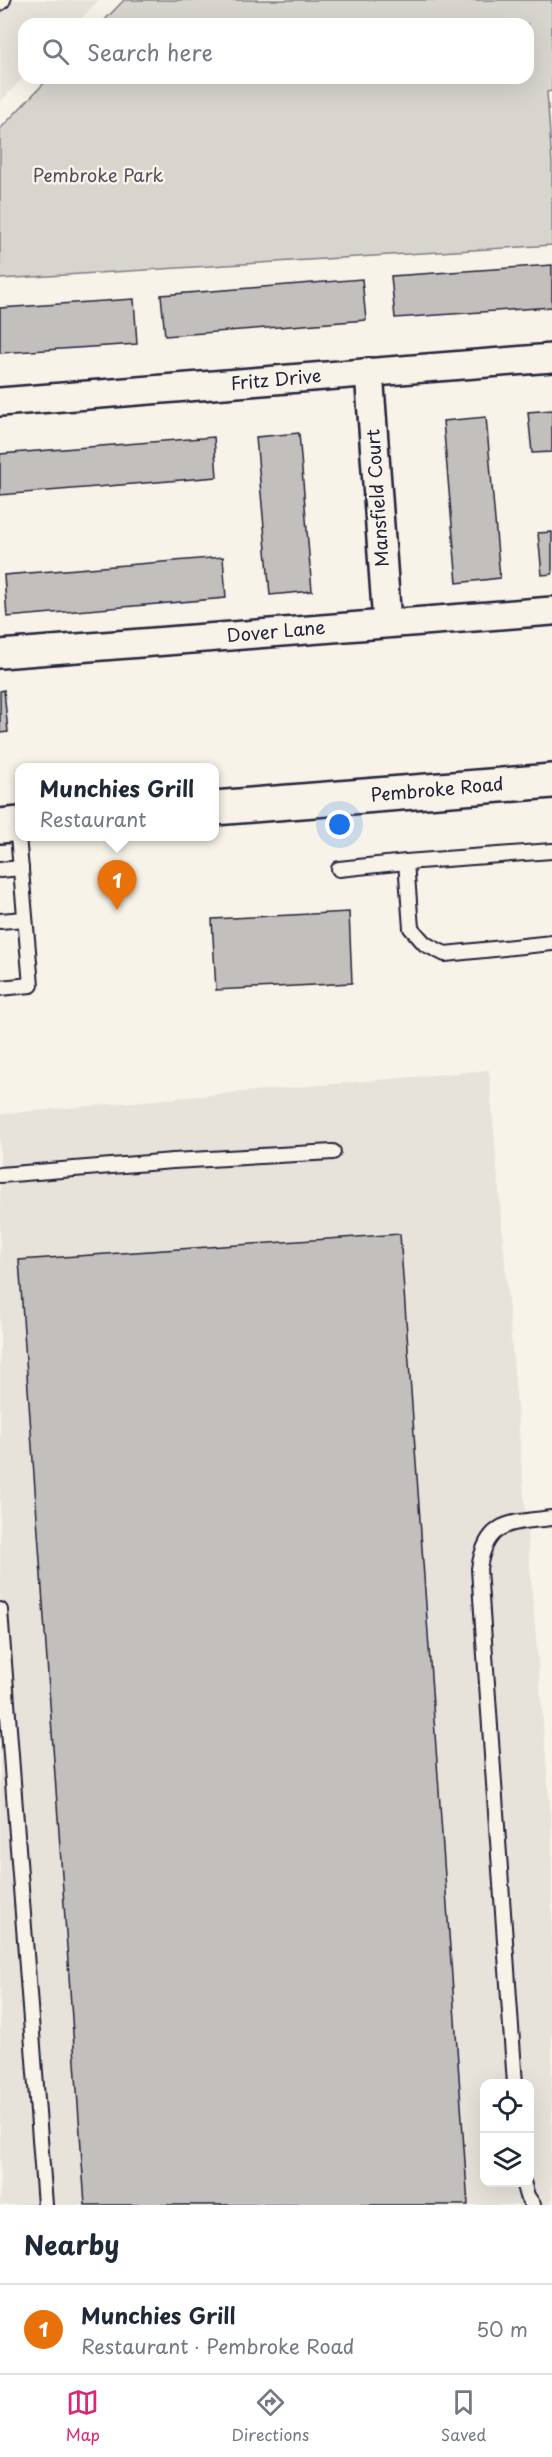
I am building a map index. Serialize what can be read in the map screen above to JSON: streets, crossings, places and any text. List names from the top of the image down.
{
  "streets": {
    "main road": ["Pembroke Road"],
    "street": ["Fritz Drive", "Mansfield Court", "Dover Lane"]
  },
  "crossings": [
    ["Fritz Drive", "Mansfield Court"],
    ["Mansfield Court", "Dover Lane"]
  ],
  "parks": ["Pembroke Park"],
  "page": {
    "search": "Search here",
    "popup": ["Munchies Grill", "Restaurant"],
    "pins": "1",
    "heading": "Nearby",
    "list": [
      {
        "mark": "1",
        "name": "Munchies Grill",
        "note": "Restaurant · Pembroke Road",
        "value": "50 m"
      }
    ],
    "nav": ["Map", "Directions", "Saved"]
  }
}
